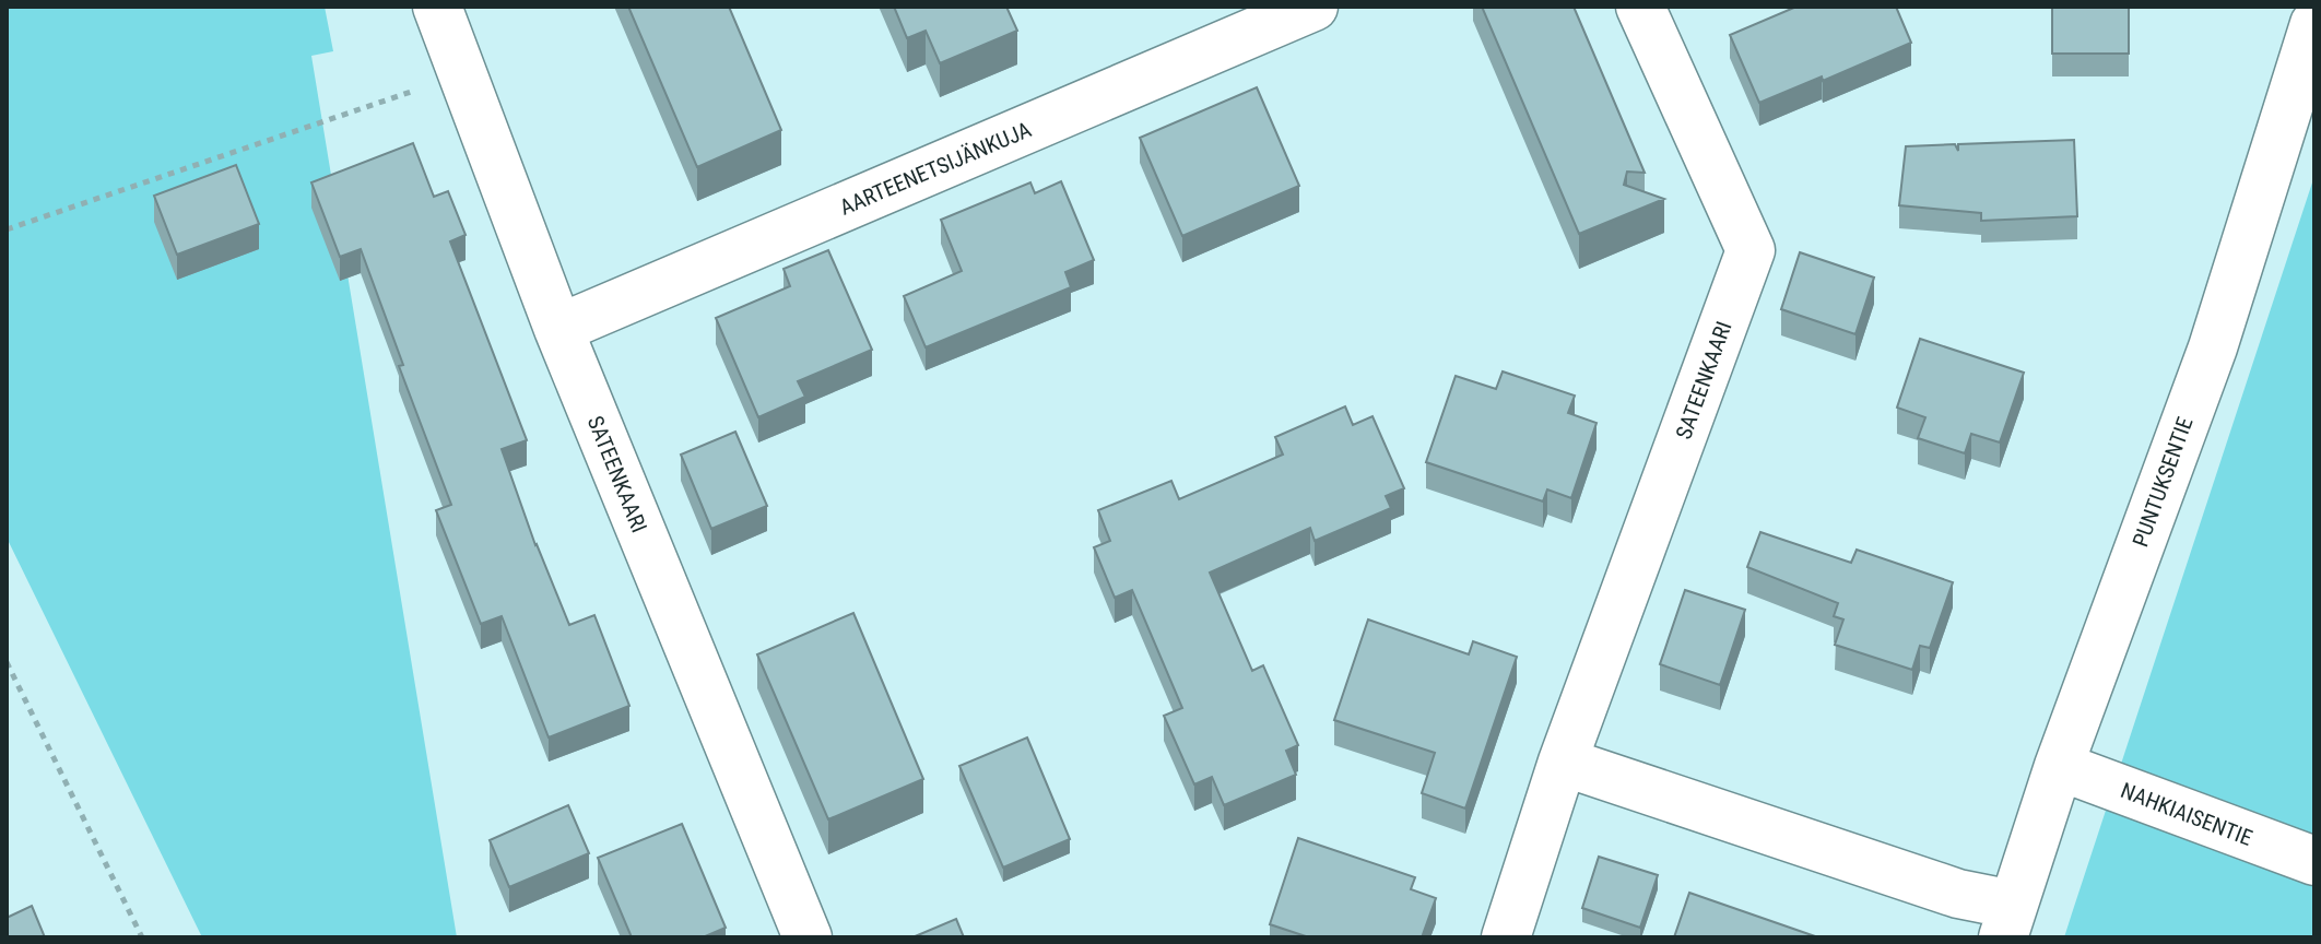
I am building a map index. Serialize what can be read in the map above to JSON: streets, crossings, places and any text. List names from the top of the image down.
{
  "streets": {
    "street": [
      "AARTEENETSIJÄNKUJA",
      "SATEENKAARI",
      "PUNTUKSENTIE",
      "NAHKIAISENTIE"
    ]
  },
  "crossings": [
    ["AARTEENETSIJÄNKUJA", "SATEENKAARI"],
    ["PUNTUKSENTIE", "NAHKIAISENTIE"]
  ]
}
